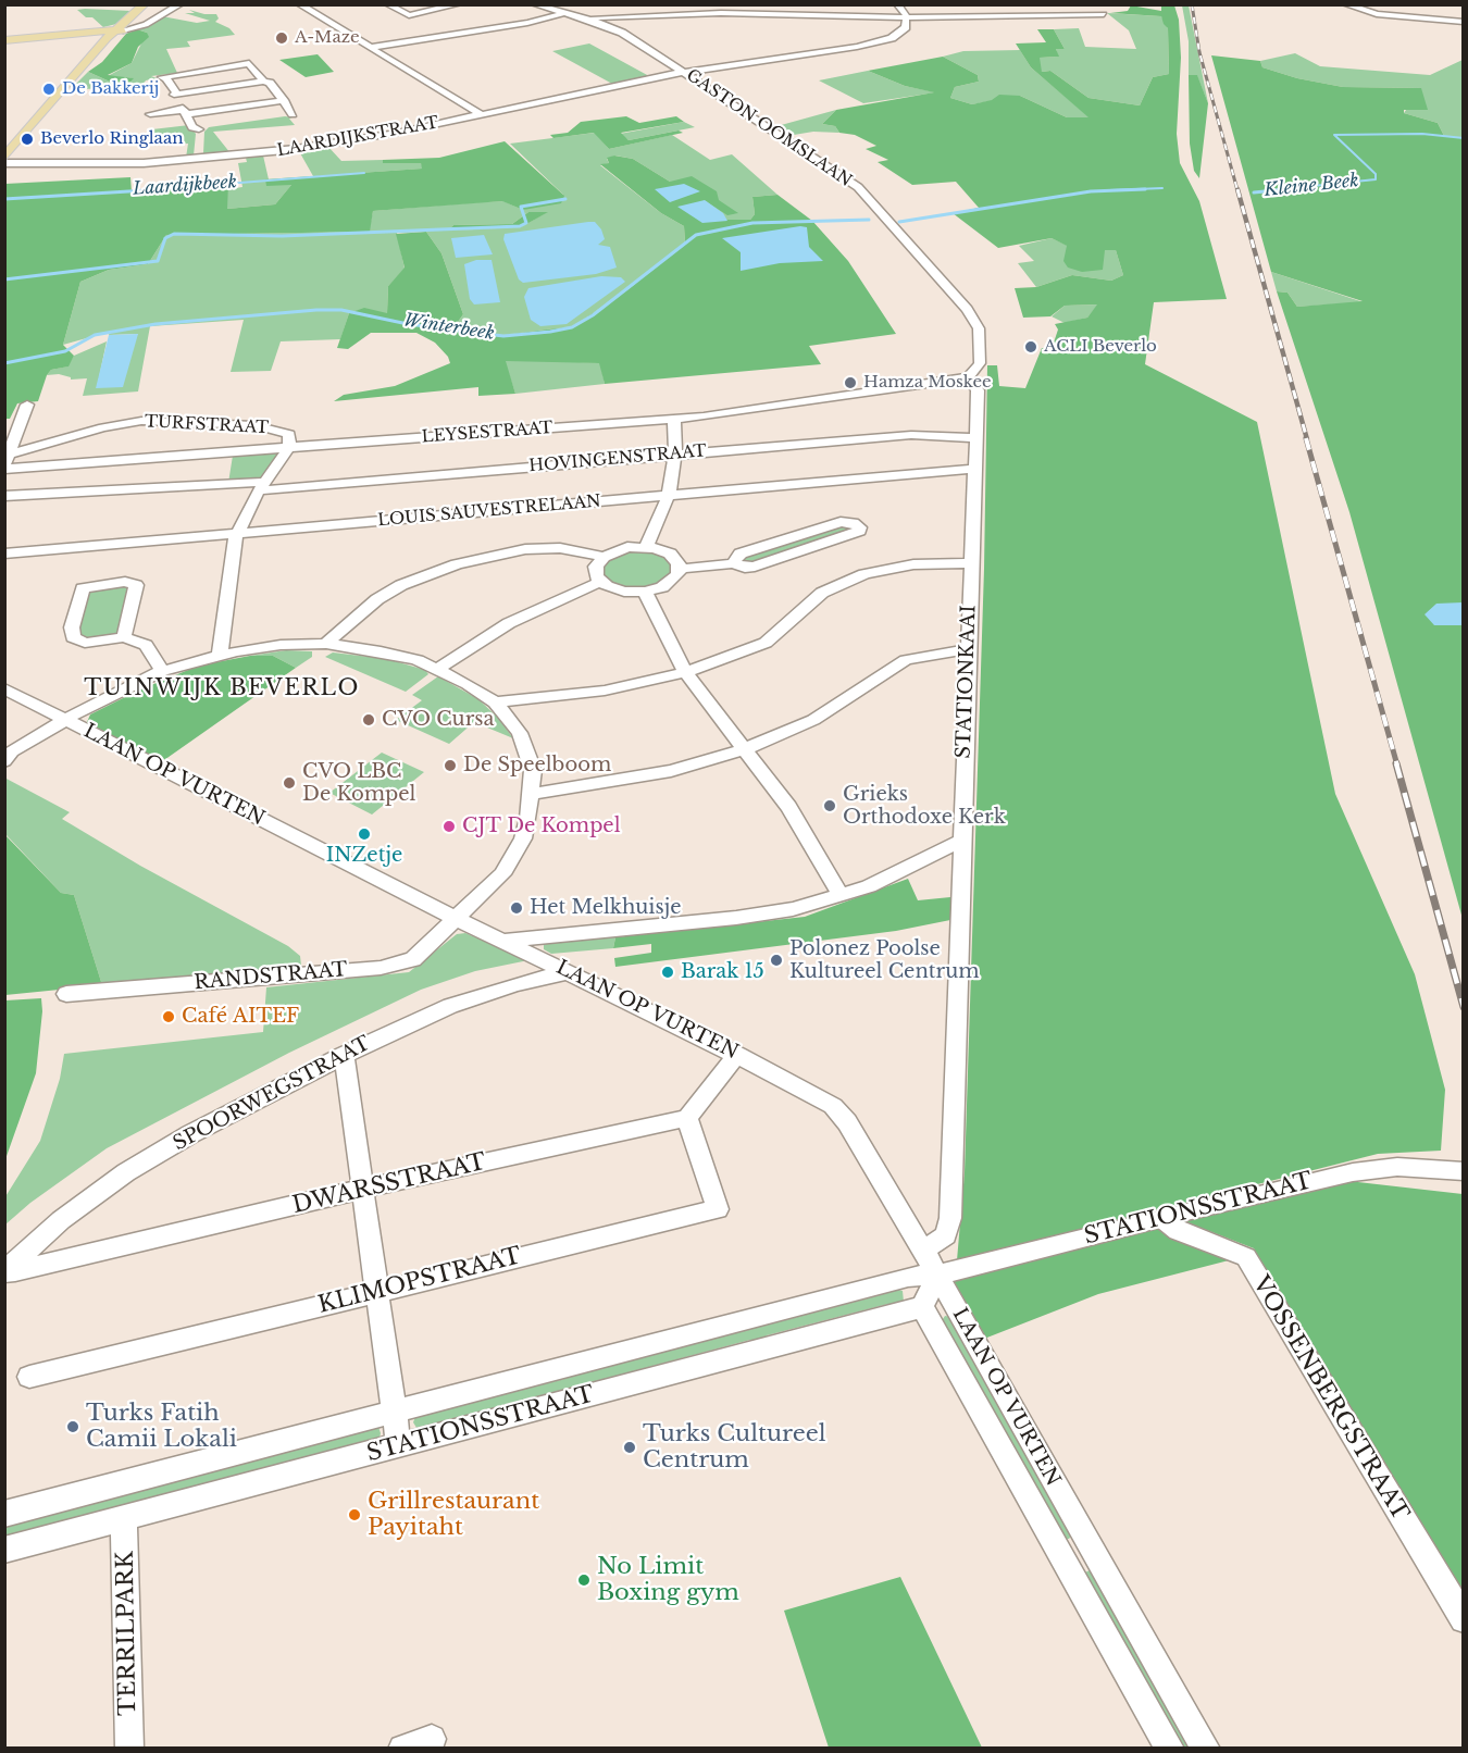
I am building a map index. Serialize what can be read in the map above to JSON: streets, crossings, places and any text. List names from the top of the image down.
{
  "streets": {
    "street": [
      "GASTON OOMSLAAN",
      "LAARDIJKSTRAAT",
      "TURFSTRAAT",
      "LEYSESTRAAT",
      "HOVINGENSTRAAT",
      "LOUIS SAUVESTRELAAN",
      "STATIONKAAI",
      "LAAN OP VURTEN",
      "RANDSTRAAT",
      "SPOORWEGSTRAAT",
      "DWARSSTRAAT",
      "STATIONSSTRAAT",
      "KLIMOPSTRAAT",
      "VOSSENBERGSTRAAT",
      "TERRILPARK"
    ]
  },
  "crossings": [
    ["GASTON OOMSLAAN", "LAARDIJKSTRAAT"],
    ["GASTON OOMSLAAN", "LEYSESTRAAT"],
    ["GASTON OOMSLAAN", "STATIONKAAI"],
    ["TURFSTRAAT", "LEYSESTRAAT"],
    ["LEYSESTRAAT", "STATIONKAAI"],
    ["HOVINGENSTRAAT", "STATIONKAAI"],
    ["LOUIS SAUVESTRELAAN", "STATIONKAAI"],
    ["STATIONKAAI", "LAAN OP VURTEN"],
    ["LAAN OP VURTEN", "RANDSTRAAT"],
    ["LAAN OP VURTEN", "SPOORWEGSTRAAT"],
    ["LAAN OP VURTEN", "STATIONSSTRAAT"],
    ["SPOORWEGSTRAAT", "DWARSSTRAAT"],
    ["DWARSSTRAAT", "KLIMOPSTRAAT"],
    ["STATIONSSTRAAT", "VOSSENBERGSTRAAT"],
    ["STATIONSSTRAAT", "TERRILPARK"]
  ],
  "districts": ["TUINWIJK BEVERLO"],
  "water": ["Laardijkbeek", "Kleine Beek", "Winterbeek"],
  "places": [
    "A-Maze",
    "De Bakkerij",
    "Beverlo Ringlaan",
    "ACLI Beverlo",
    "Hamza Moskee",
    "CVO Cursa",
    "De Speelboom",
    "CVO LBC De Kompel",
    "Grieks Orthodoxe Kerk",
    "CJT De Kompel",
    "INZetje",
    "Het Melkhuisje",
    "Polonez Poolse Kultureel Centrum",
    "Barak 15",
    "Café AITEF",
    "Turks Fatih Camii Lokali",
    "Turks Cultureel Centrum",
    "Grillrestaurant Payitaht",
    "No Limit Boxing gym"
  ]
}
